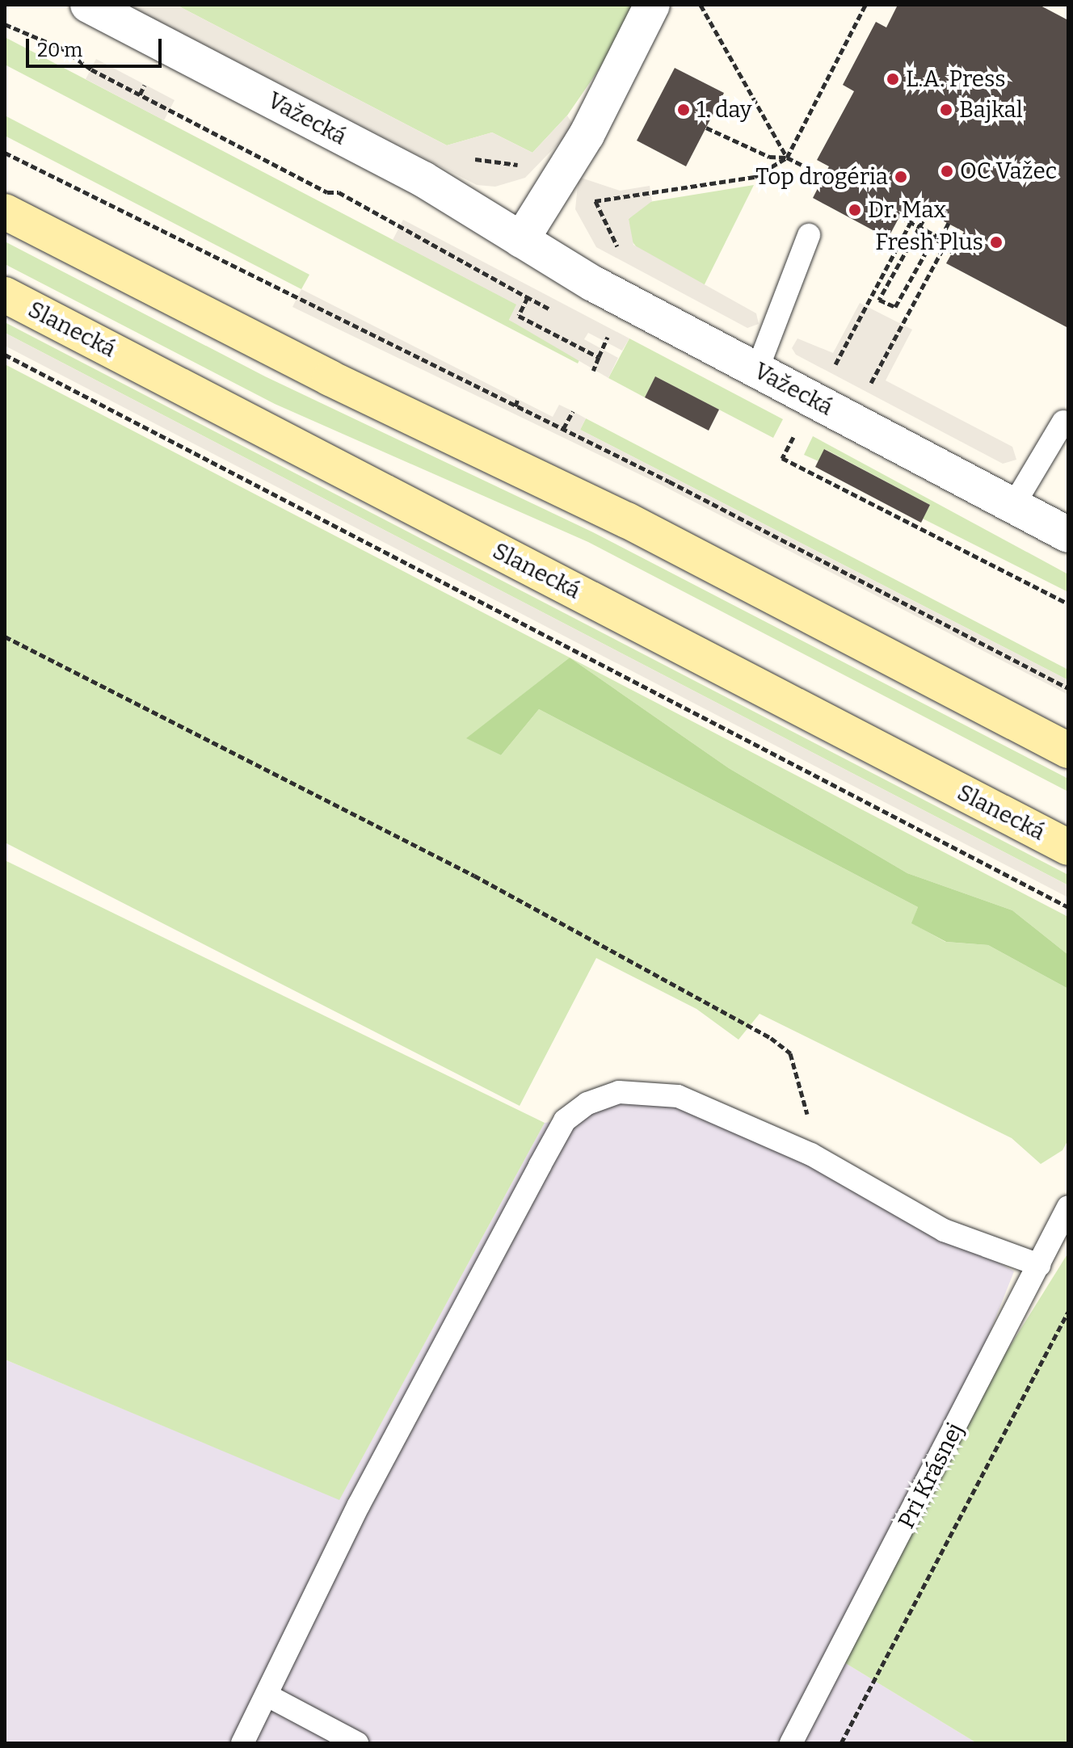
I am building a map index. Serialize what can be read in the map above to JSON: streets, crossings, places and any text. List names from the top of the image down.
{
  "streets": {
    "main road": ["Slanecká"],
    "street": ["Važecká"],
    "lane": ["Pri Krásnej"]
  },
  "places": [
    "L.A. Press",
    "1. day",
    "Bajkal",
    "OC Važec",
    "Top drogéria",
    "Dr. Max",
    "Fresh Plus"
  ],
  "scale_bar": "20 m"
}
